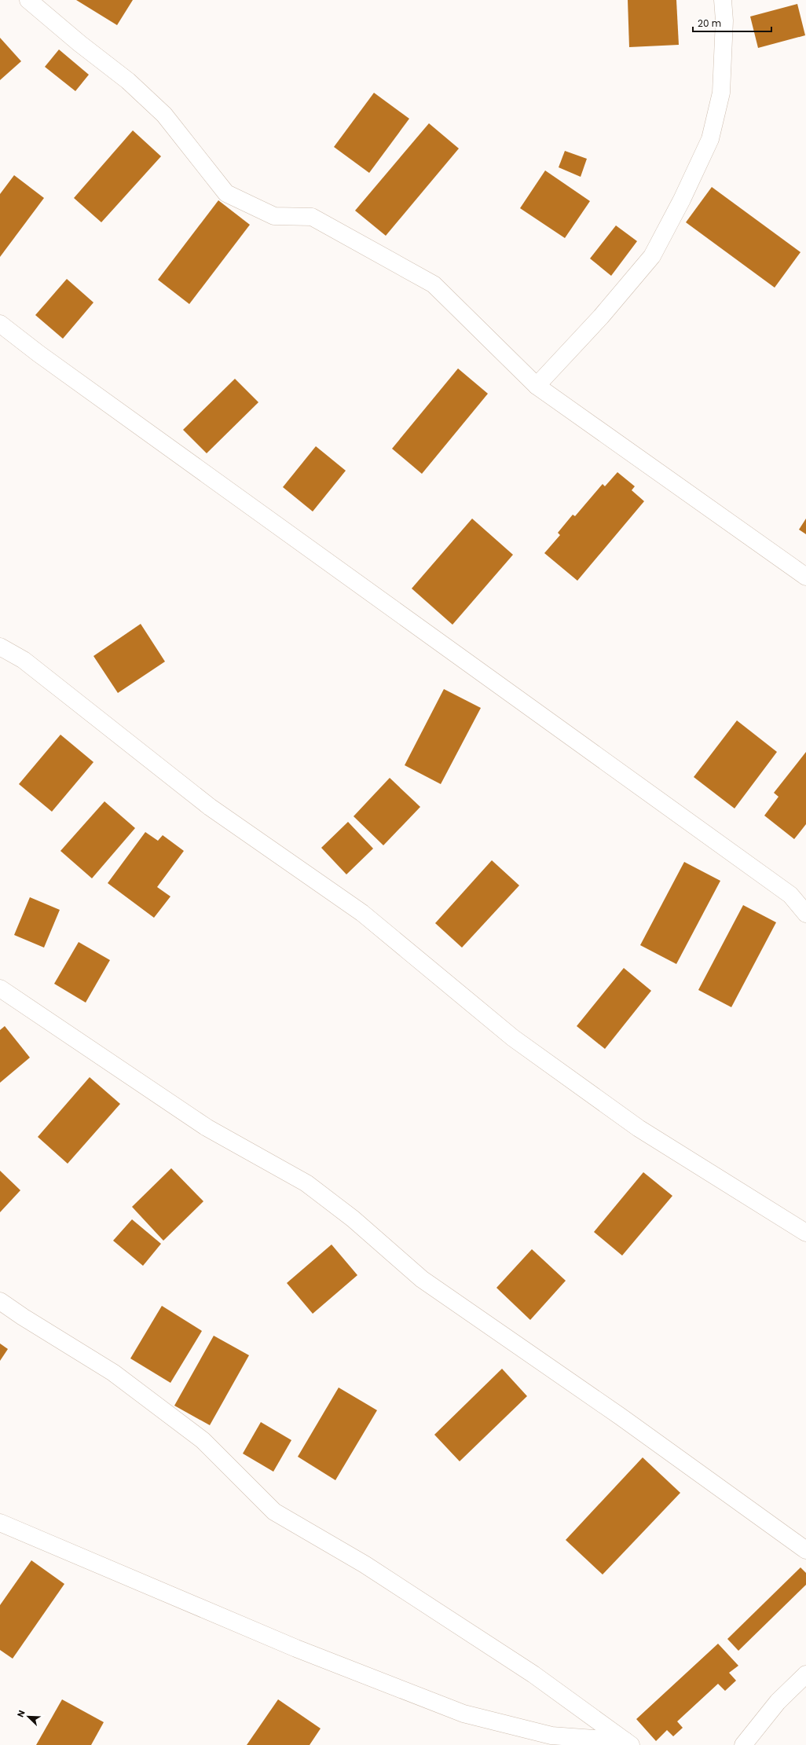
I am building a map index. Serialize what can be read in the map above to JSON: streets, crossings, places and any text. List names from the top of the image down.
{
  "scale_bar": "20 m",
  "north": "top left"
}
